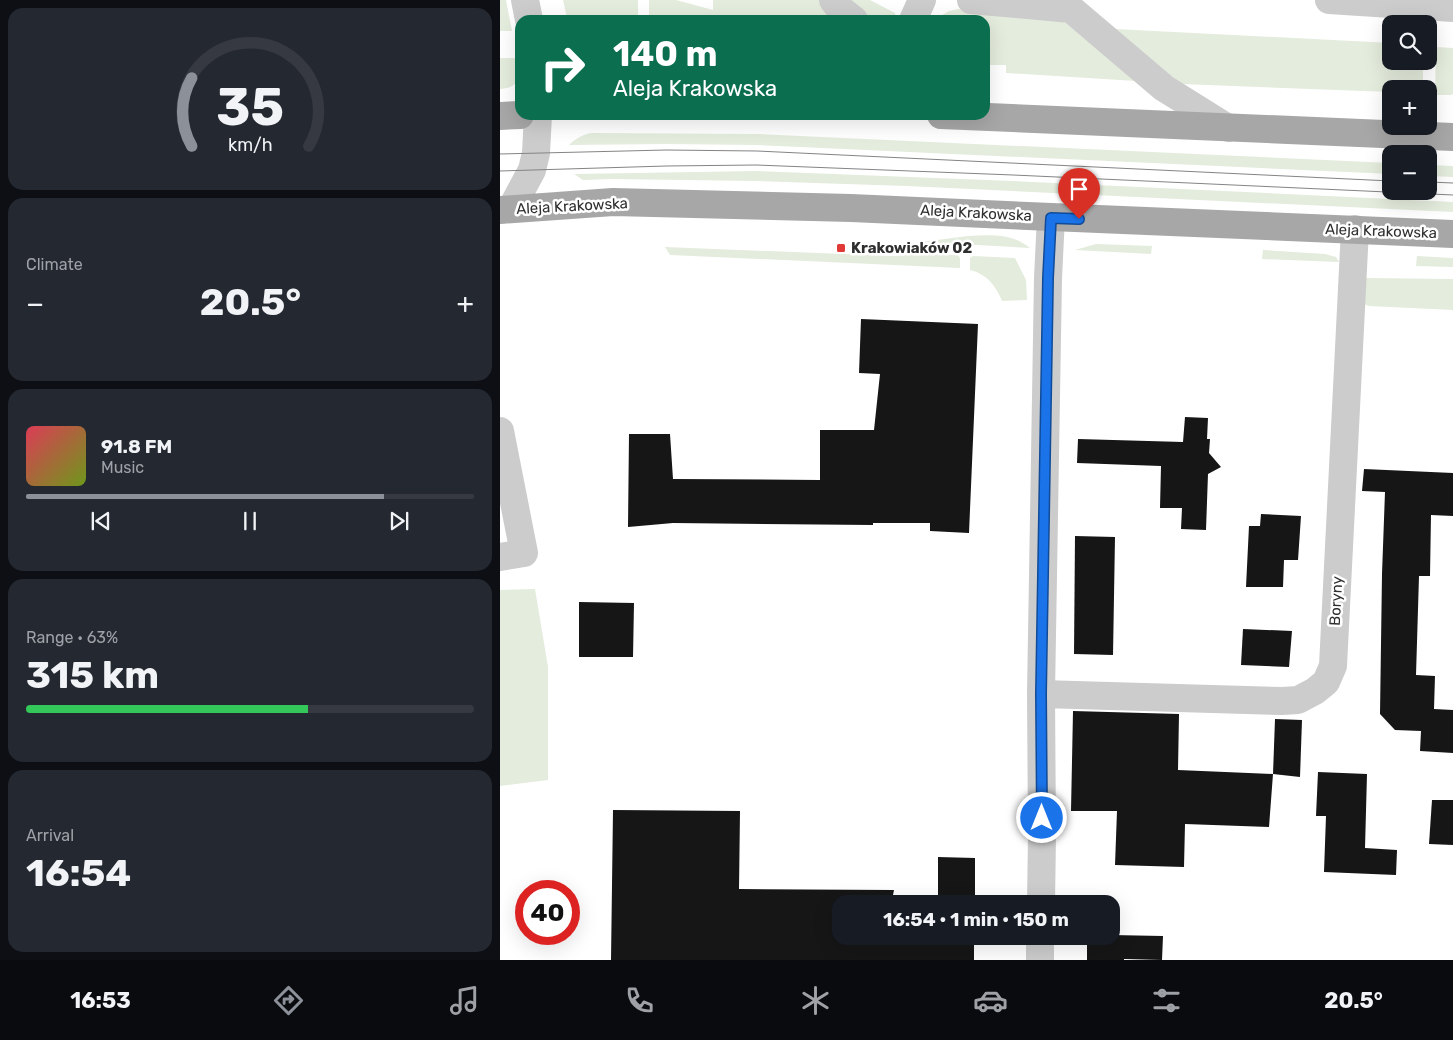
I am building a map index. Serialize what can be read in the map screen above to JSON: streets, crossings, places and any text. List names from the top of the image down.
{
  "streets": {
    "main road": ["Aleja Krakowska"],
    "street": ["Boryny"]
  },
  "crossings": [
    ["Aleja Krakowska", "Boryny"]
  ],
  "places": {
    "transit": ["Krakowiaków 02"]
  },
  "page": {
    "map_buttons": ["+", "−"],
    "turn": ["140 m", "Aleja Krakowska"],
    "tile": [
      "Climate",
      ["Range · 63%", "315 km"],
      ["Arrival", "16:54"]
    ],
    "heat": ["−", "20.5°", "+"],
    "song": ["91.8 FM", "Music"],
    "limit": "40",
    "trip": "16:54 · 1 min · 150 m",
    "tabs": ["16:53", "20.5°"],
    "gauge": ["35", "km/h"]
  }
}
